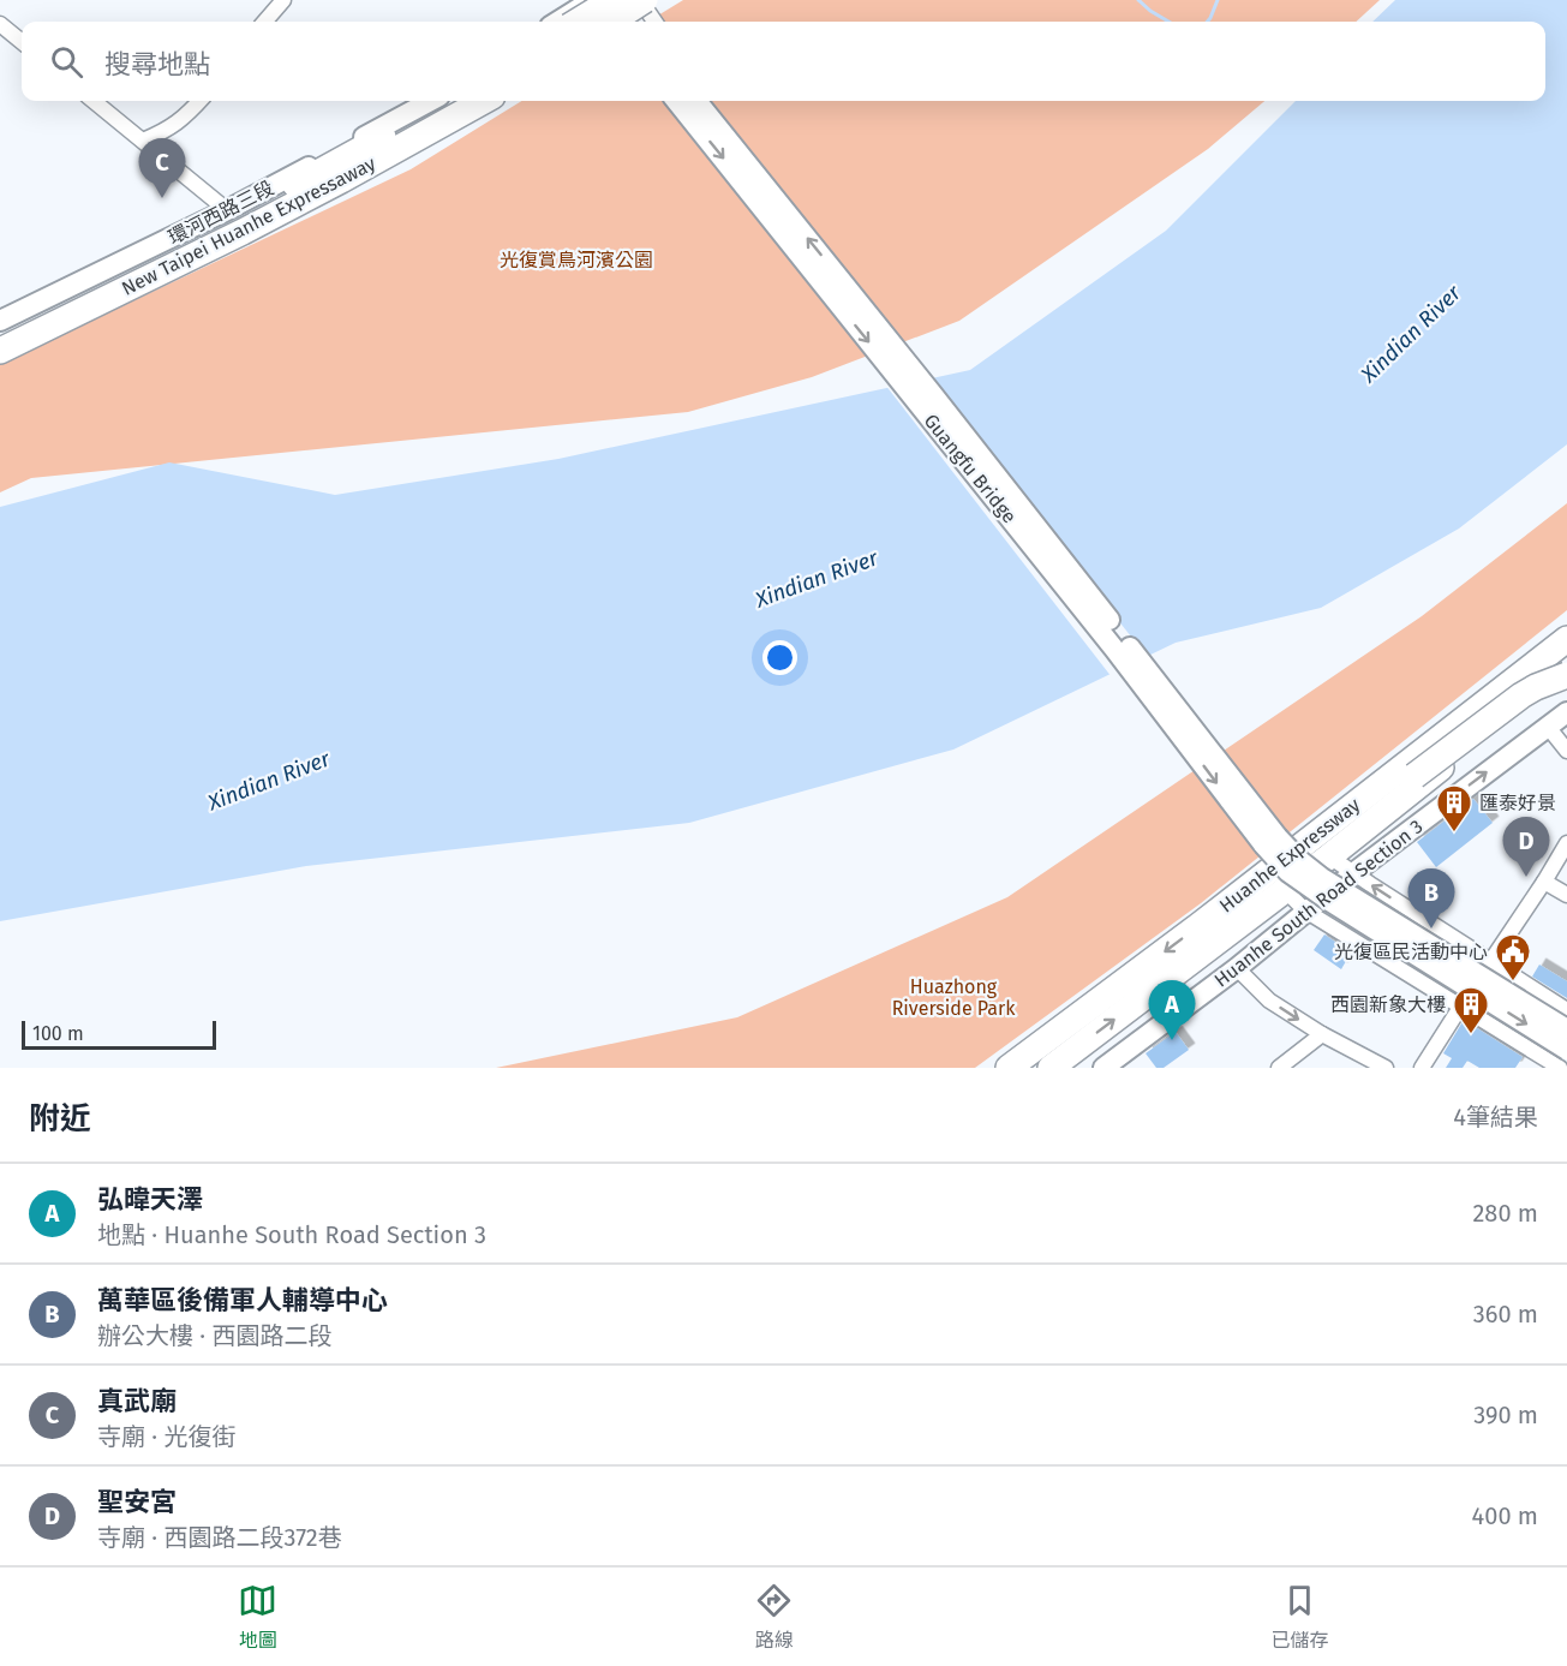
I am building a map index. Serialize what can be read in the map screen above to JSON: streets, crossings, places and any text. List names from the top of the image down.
{
  "streets": {
    "highway": ["New Taipei Huanhe Expressaway", "Huanhe Expressway"],
    "main road": ["環河西路三段", "Guangfu Bridge", "Huanhe South Road Section 3"]
  },
  "one_way": ["Huanhe South Road Section 3"],
  "water": ["Xindian River"],
  "parks": ["光復賞鳥河濱公園", "Huazhong Riverside Park"],
  "places": {
    "building": ["匯泰好景", "西園新象大樓"],
    "public building": ["光復區民活動中心"]
  },
  "scale_bar": "100 m",
  "page": {
    "search": "搜尋地點",
    "pins": [
      "C",
      "D",
      "B",
      "A"
    ],
    "scale": "100 m",
    "heading": ["附近", "4筆結果"],
    "list": [
      {
        "mark": "A",
        "name": "弘暐天澤",
        "note": "地點 · Huanhe South Road Section 3",
        "value": "280 m"
      },
      {
        "mark": "B",
        "name": "萬華區後備軍人輔導中心",
        "note": "辦公大樓 · 西園路二段",
        "value": "360 m"
      },
      {
        "mark": "C",
        "name": "真武廟",
        "note": "寺廟 · 光復街",
        "value": "390 m"
      },
      {
        "mark": "D",
        "name": "聖安宮",
        "note": "寺廟 · 西園路二段372巷",
        "value": "400 m"
      }
    ],
    "nav": ["地圖", "路線", "已儲存"]
  }
}
